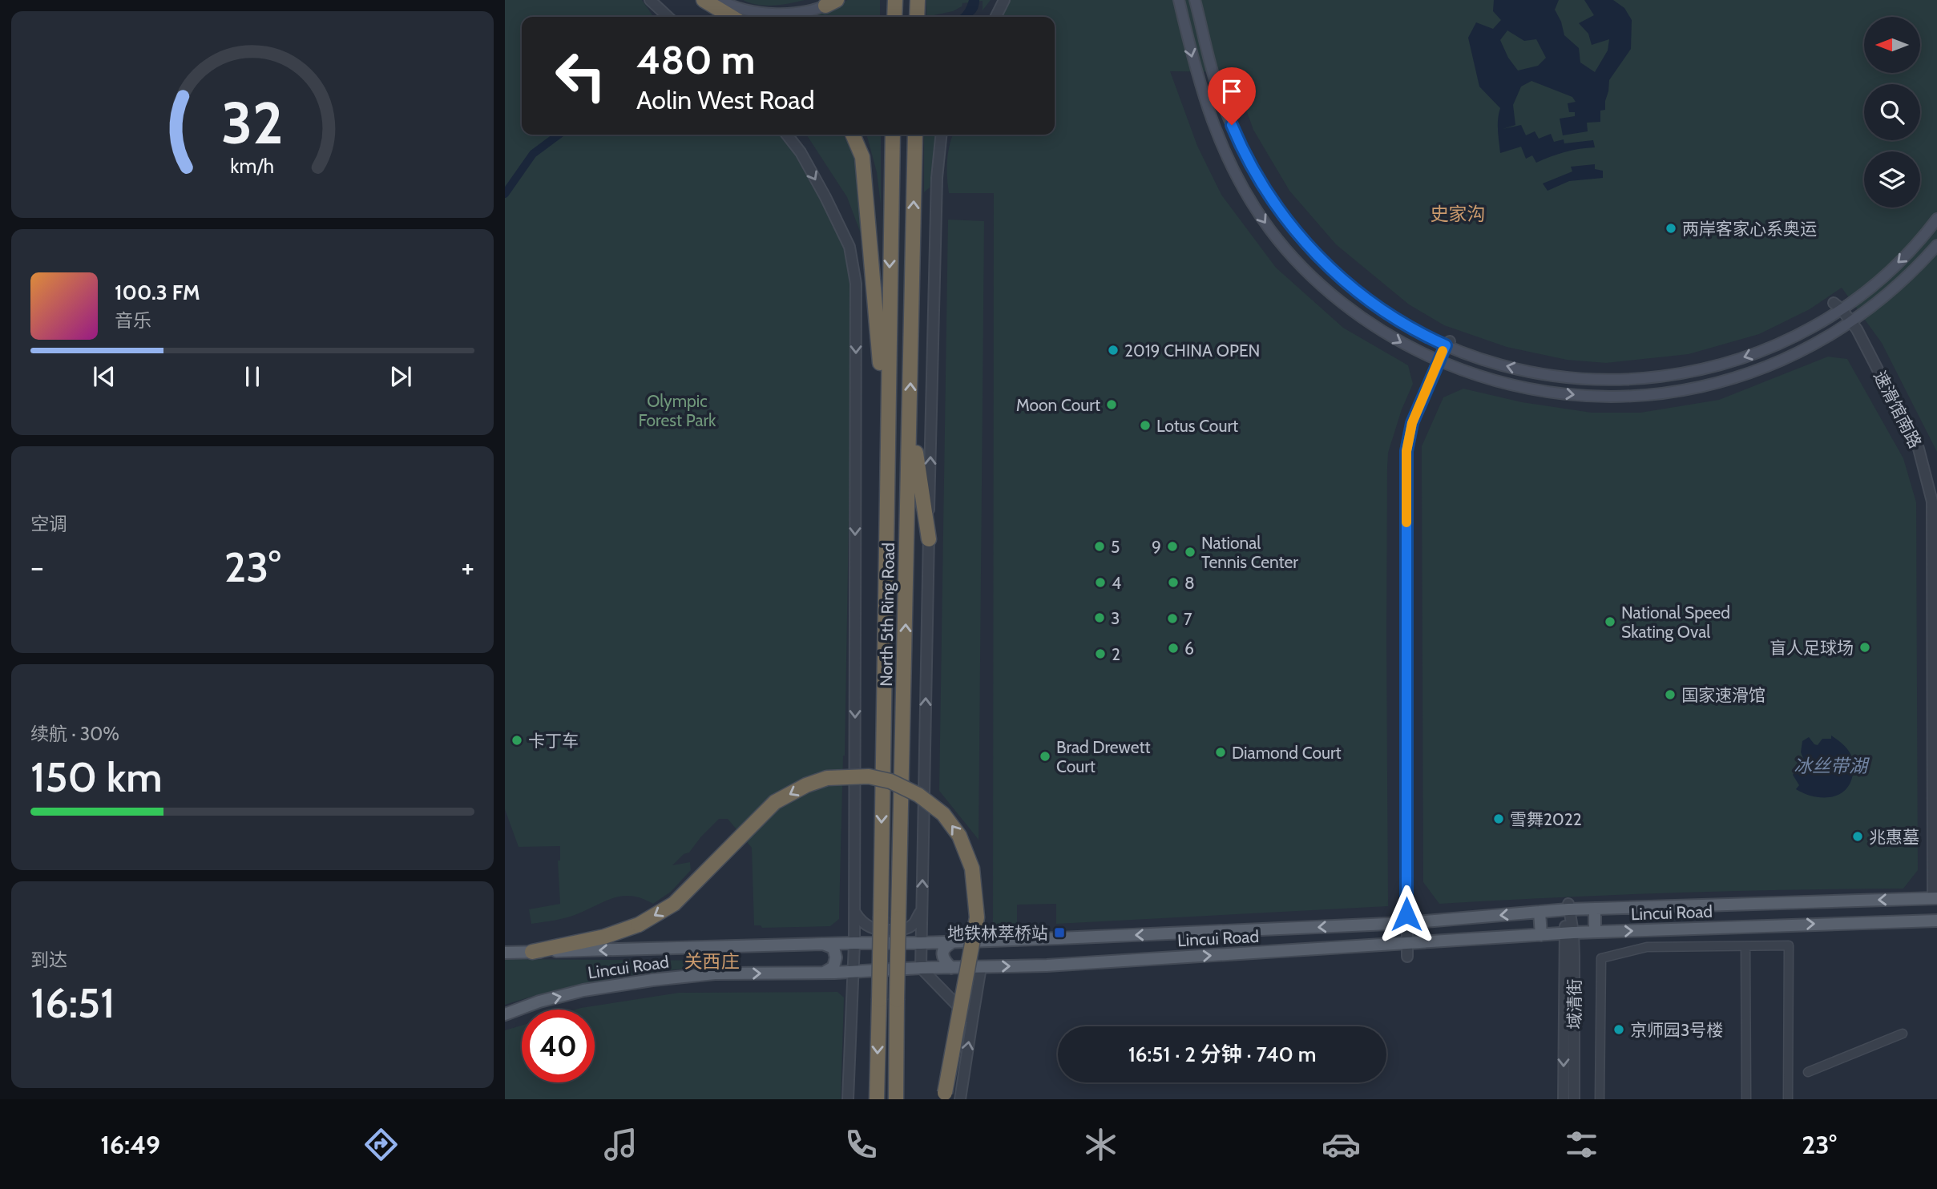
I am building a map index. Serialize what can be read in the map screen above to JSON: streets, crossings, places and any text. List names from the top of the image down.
{
  "streets": {
    "highway": ["North 5th Ring Road"],
    "main road": ["Lincui Road"],
    "street": ["速滑馆南路", "域清街"]
  },
  "crossings": [
    ["速滑馆南路", "Lincui Road"],
    ["Lincui Road", "域清街"]
  ],
  "districts": ["史家沟", "关西庄"],
  "water": ["冰丝带湖"],
  "parks": ["Olympic Forest Park"],
  "places": {
    "other": [
      "两岸客家心系奥运",
      "2019 CHINA OPEN",
      "Moon Court",
      "Lotus Court",
      "5",
      "9",
      "National Tennis Center",
      "4",
      "8",
      "3",
      "7",
      "National Speed Skating Oval",
      "盲人足球场",
      "6",
      "2",
      "国家速滑馆",
      "卡丁车",
      "Diamond Court",
      "Brad Drewett Court",
      "雪舞2022",
      "兆惠墓",
      "京师园3号楼"
    ],
    "transit": ["地铁林萃桥站"]
  },
  "north": "left",
  "page": {
    "turn": ["480 m", "Aolin West Road"],
    "song": ["100.3 FM", "音乐"],
    "tile": [
      "空调",
      ["续航 · 30%", "150 km"],
      ["到达", "16:51"]
    ],
    "heat": ["−", "23°", "+"],
    "limit": "40",
    "trip": "16:51 · 2 分钟 · 740 m",
    "tabs": ["16:49", "23°"],
    "gauge": ["32", "km/h"]
  }
}
